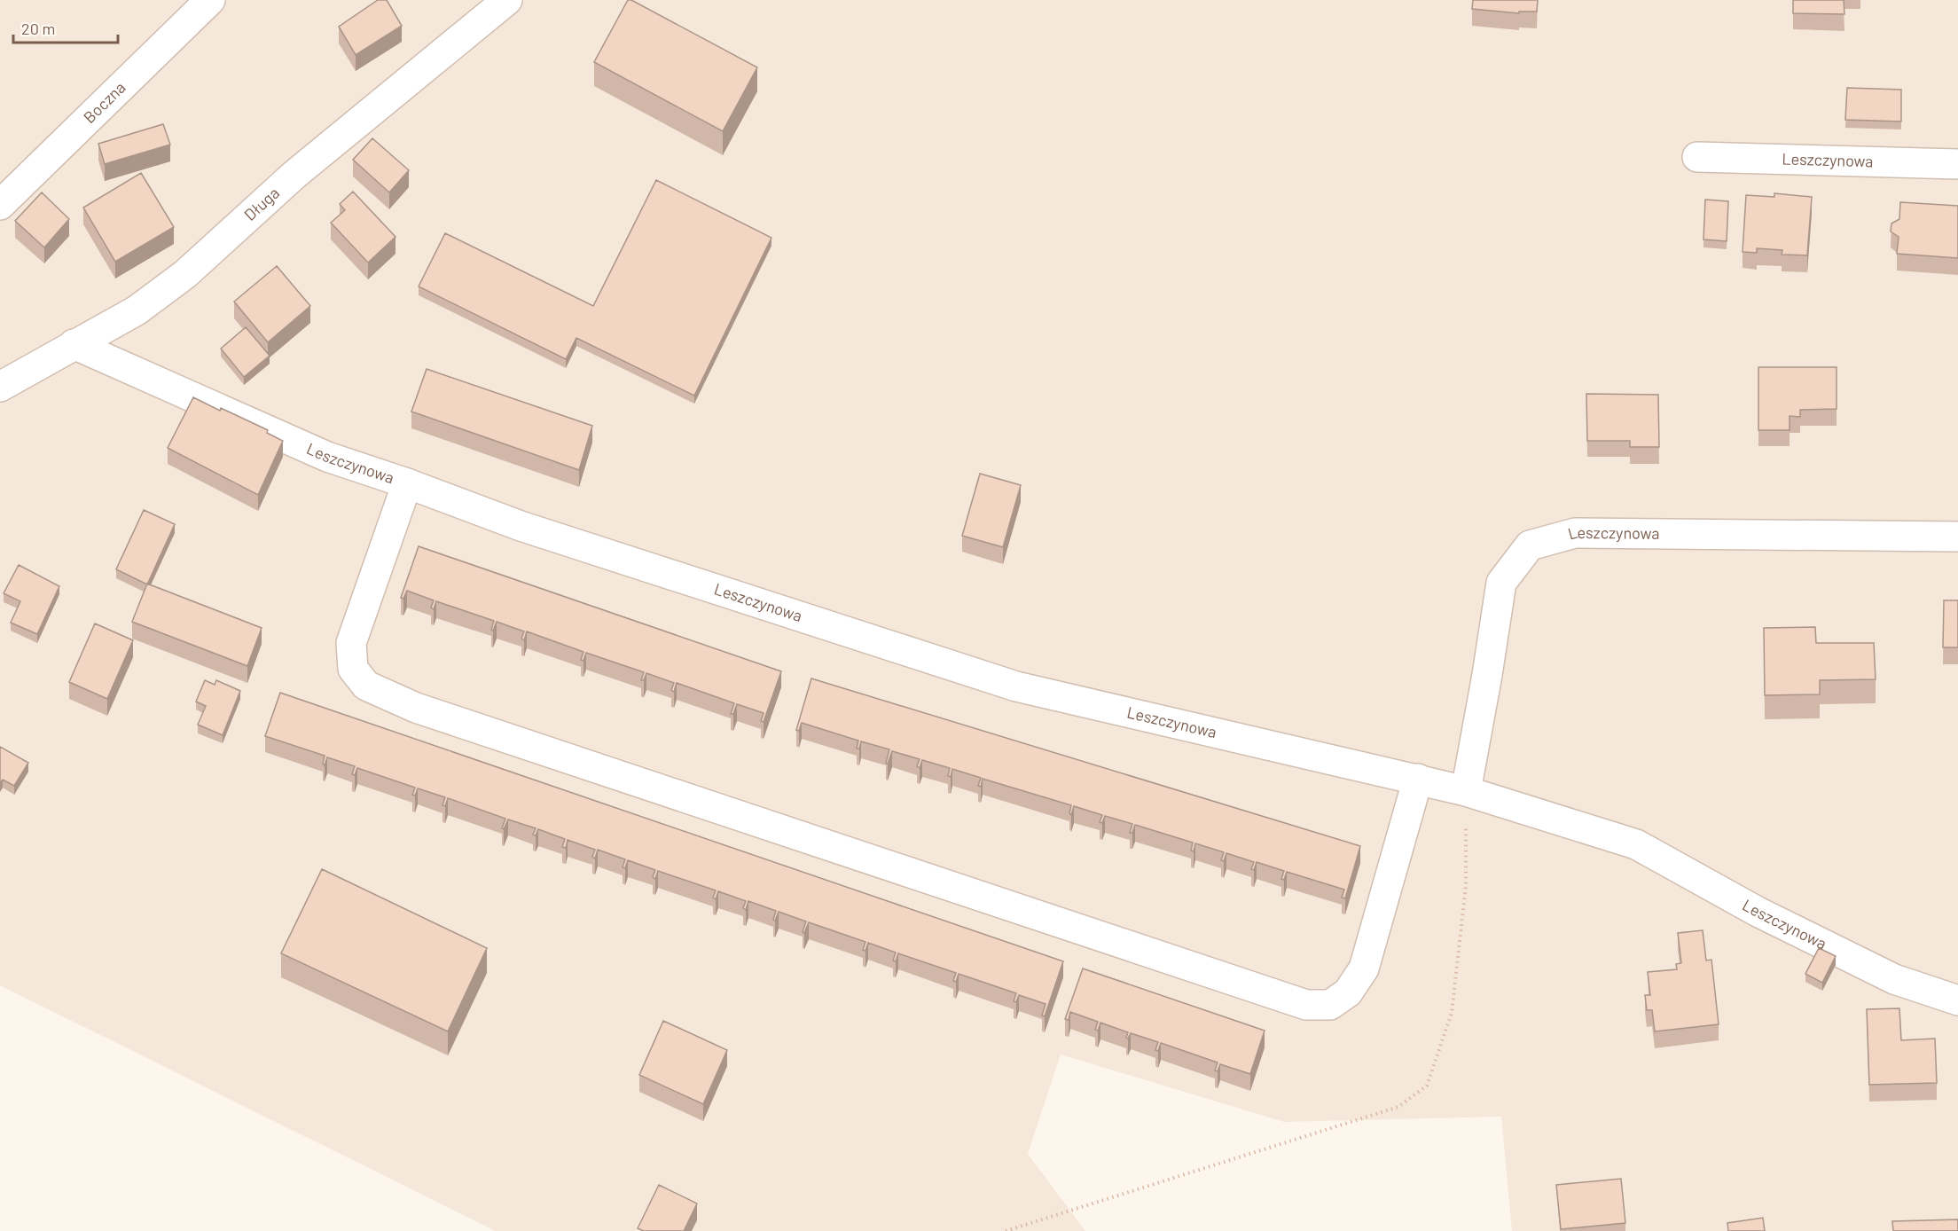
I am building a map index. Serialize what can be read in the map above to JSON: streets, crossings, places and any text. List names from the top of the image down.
{
  "streets": {
    "street": ["Boczna", "Leszczynowa", "Długa"]
  },
  "crossings": [
    ["Leszczynowa", "Długa"]
  ],
  "scale_bar": "20 m"
}
